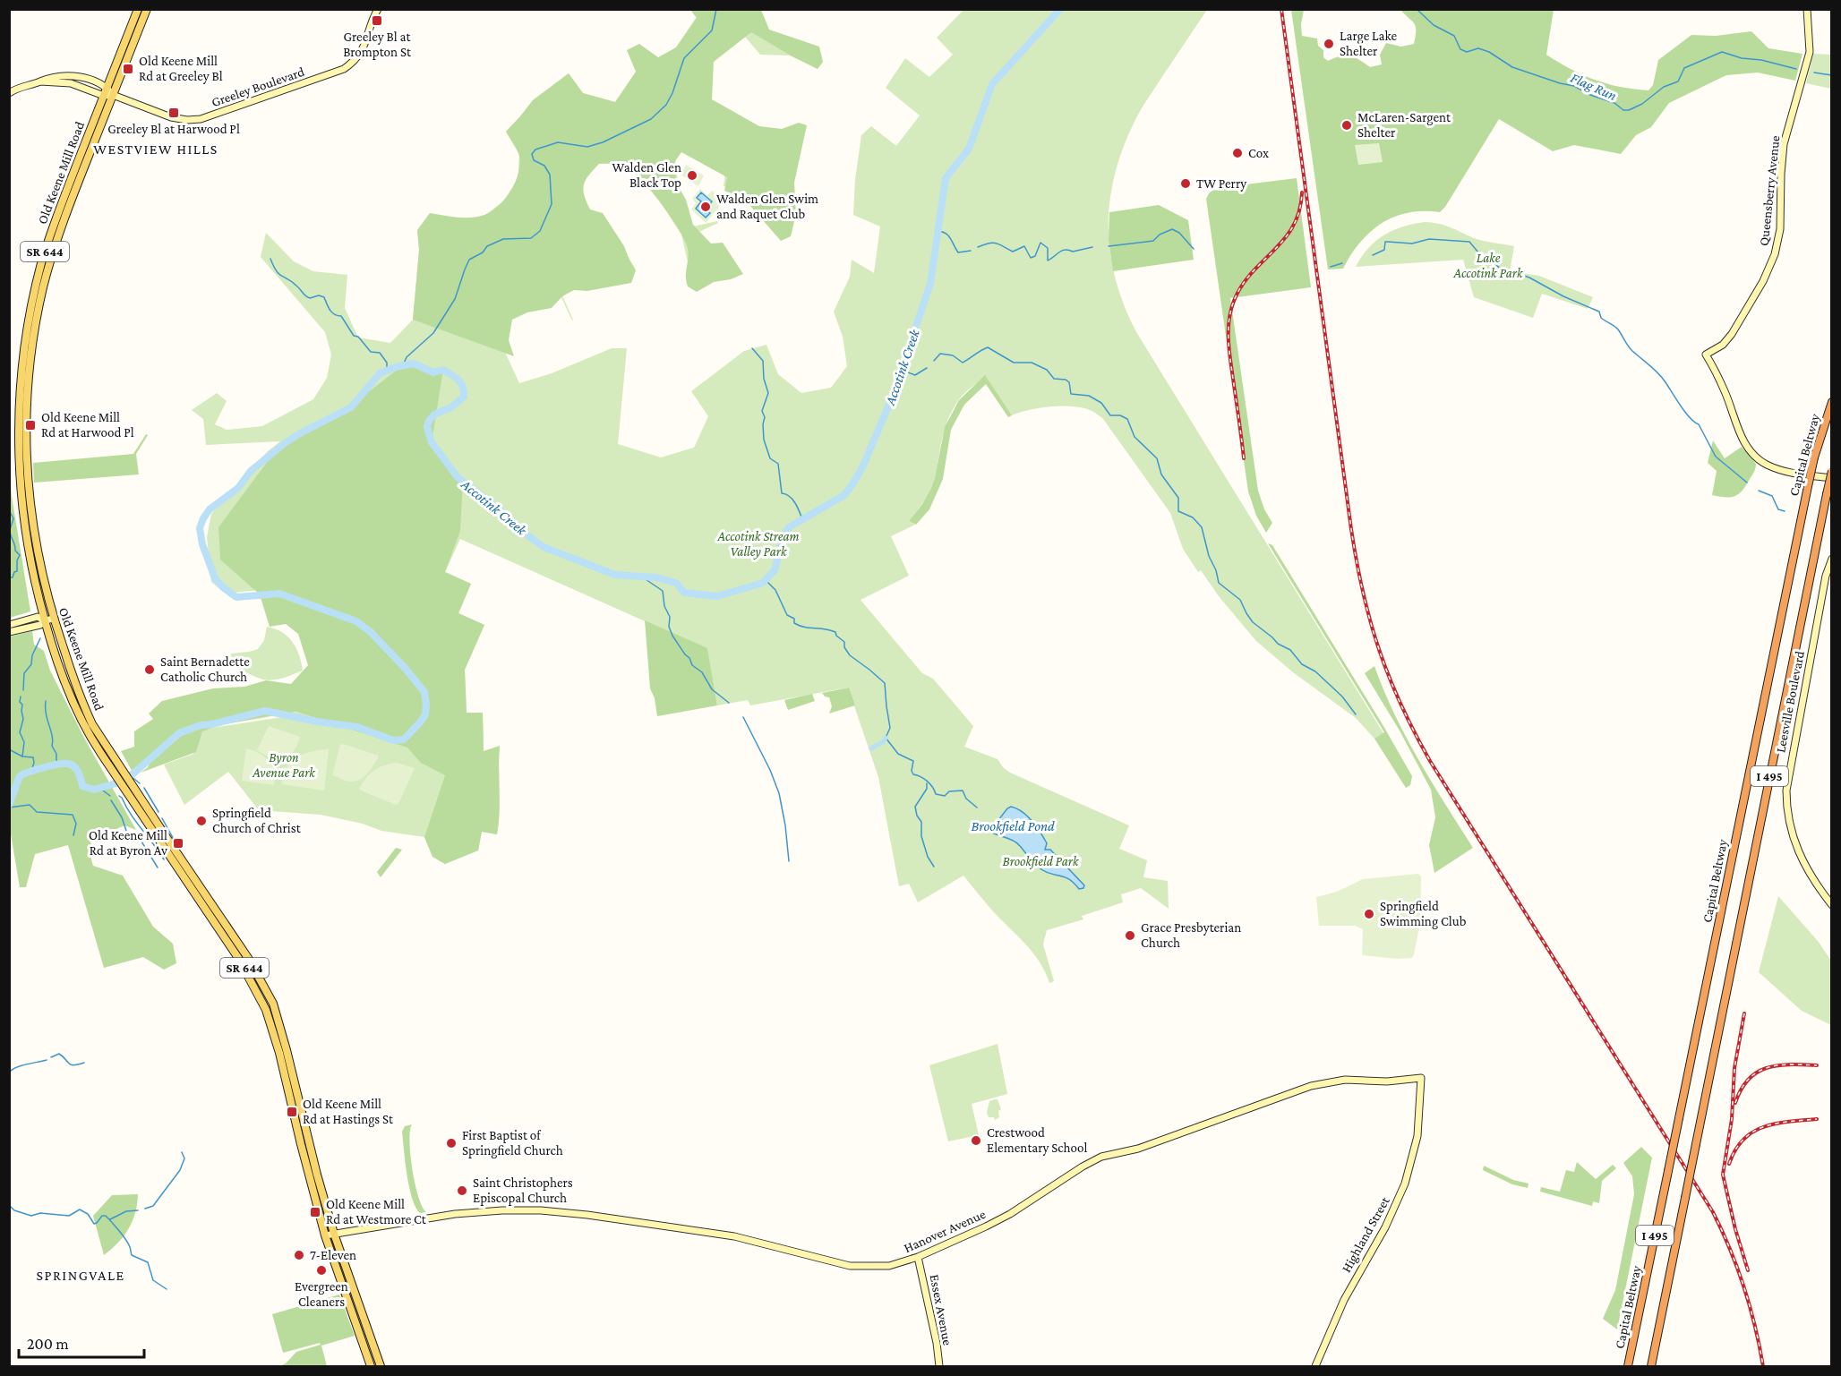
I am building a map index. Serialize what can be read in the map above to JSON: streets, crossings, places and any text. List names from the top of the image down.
{
  "streets": {
    "highway": ["Capital Beltway", "I 495"],
    "main road": ["Old Keene Mill Road", "SR 644"],
    "street": [
      "Greeley Boulevard",
      "Queensberry Avenue",
      "Leesville Boulevard",
      "Hanover Avenue",
      "Highland Street",
      "Essex Avenue"
    ]
  },
  "crossings": [
    ["Greeley Boulevard", "Old Keene Mill Road"],
    ["Old Keene Mill Road", "Hanover Avenue"],
    ["Hanover Avenue", "Highland Street"],
    ["Hanover Avenue", "Essex Avenue"]
  ],
  "districts": ["WESTVIEW HILLS", "SPRINGVALE"],
  "water": ["Flag Run", "Accotink Creek", "Brookfield Pond"],
  "parks": [
    "Lake Accotink Park",
    "Accotink Stream Valley Park",
    "Byron Avenue Park",
    "Brookfield Park"
  ],
  "places": {
    "transit": [
      "Greeley Bl at Brompton St",
      "Old Keene Mill Rd at Greeley Bl",
      "Greeley Bl at Harwood Pl",
      "Old Keene Mill Rd at Harwood Pl",
      "Old Keene Mill Rd at Byron Av",
      "Old Keene Mill Rd at Hastings St",
      "Old Keene Mill Rd at Westmore Ct"
    ],
    "other": [
      "Large Lake Shelter",
      "McLaren-Sargent Shelter",
      "Cox",
      "Walden Glen Black Top",
      "TW Perry",
      "Walden Glen Swim and Raquet Club",
      "Saint Bernadette Catholic Church",
      "Springfield Church of Christ",
      "Springfield Swimming Club",
      "Grace Presbyterian Church",
      "Crestwood Elementary School",
      "First Baptist of Springfield Church",
      "Saint Christophers Episcopal Church",
      "7-Eleven",
      "Evergreen Cleaners"
    ]
  },
  "scale_bar": "200 m"
}
